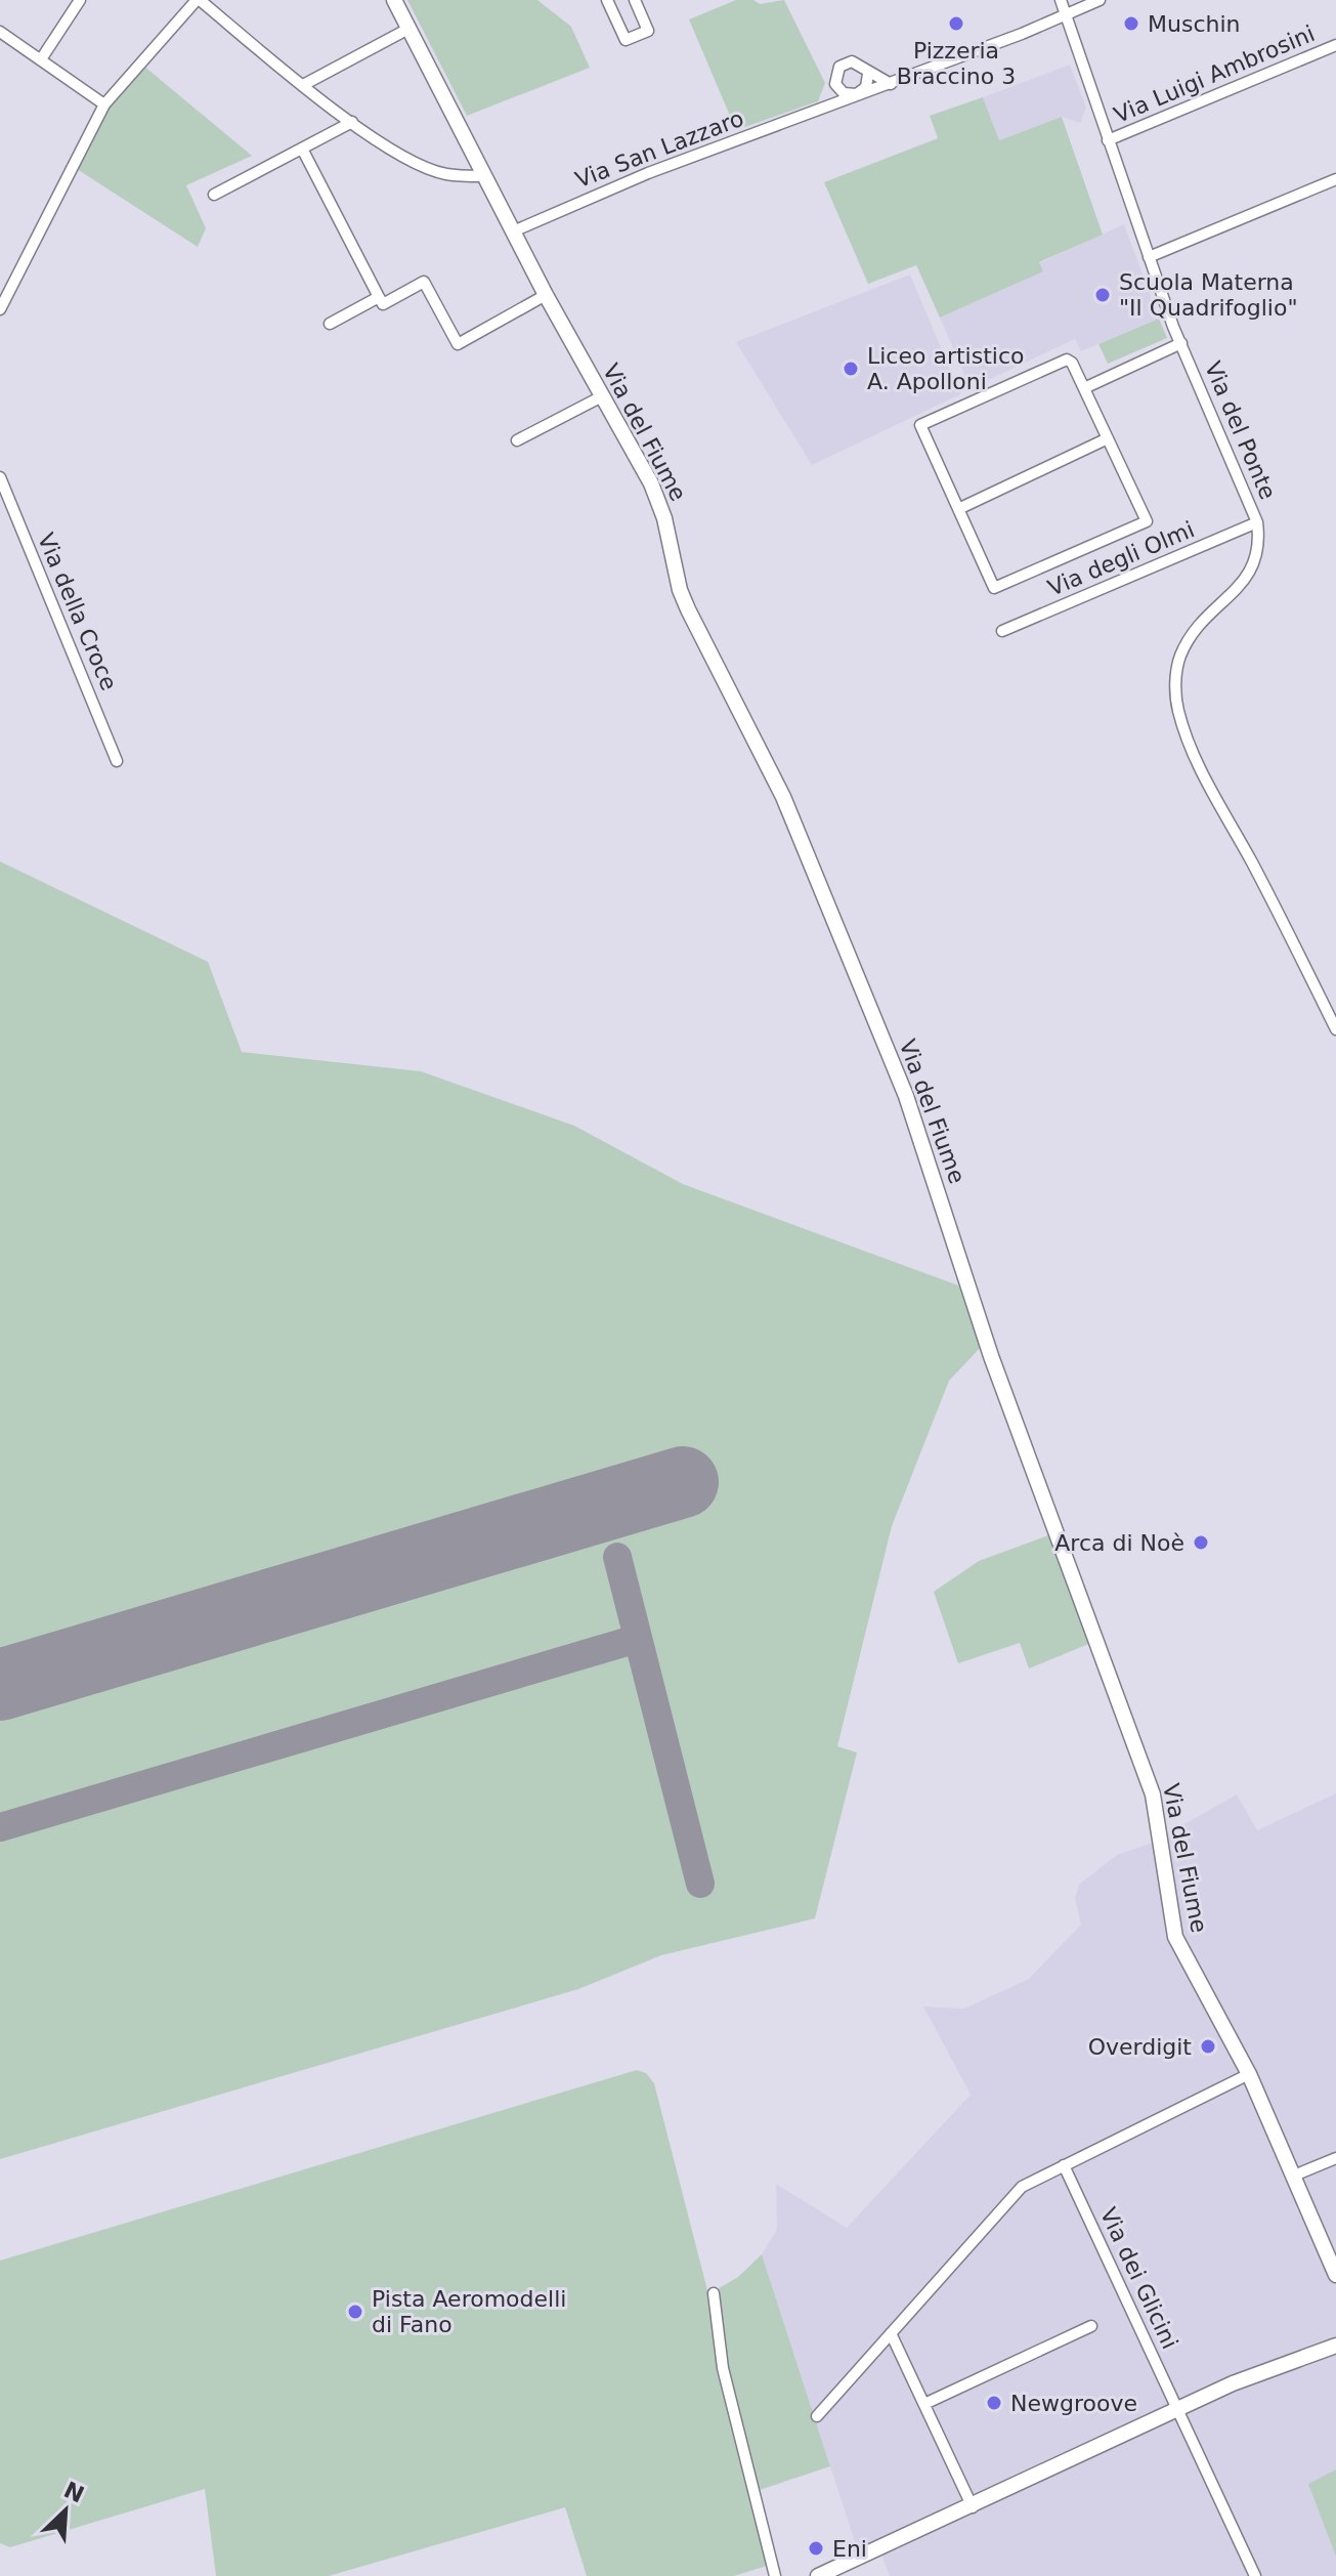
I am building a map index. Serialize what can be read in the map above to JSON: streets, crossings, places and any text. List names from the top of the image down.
{
  "streets": {
    "street": [
      "Via Luigi Ambrosini",
      "Via San Lazzaro",
      "Via del Ponte",
      "Via del Fiume",
      "Via degli Olmi",
      "Via della Croce",
      "Via dei Glicini"
    ]
  },
  "crossings": [
    ["Via Luigi Ambrosini", "Via del Ponte"],
    ["Via San Lazzaro", "Via del Ponte"],
    ["Via San Lazzaro", "Via del Fiume"],
    ["Via del Ponte", "Via degli Olmi"]
  ],
  "places": [
    "Pizzeria Braccino 3",
    "Muschin",
    "Scuola Materna \"Il Quadrifoglio\"",
    "Liceo artistico A. Apolloni",
    "Arca di Noè",
    "Overdigit",
    "Pista Aeromodelli di Fano",
    "Newgroove",
    "Eni"
  ],
  "north": "top right"
}
